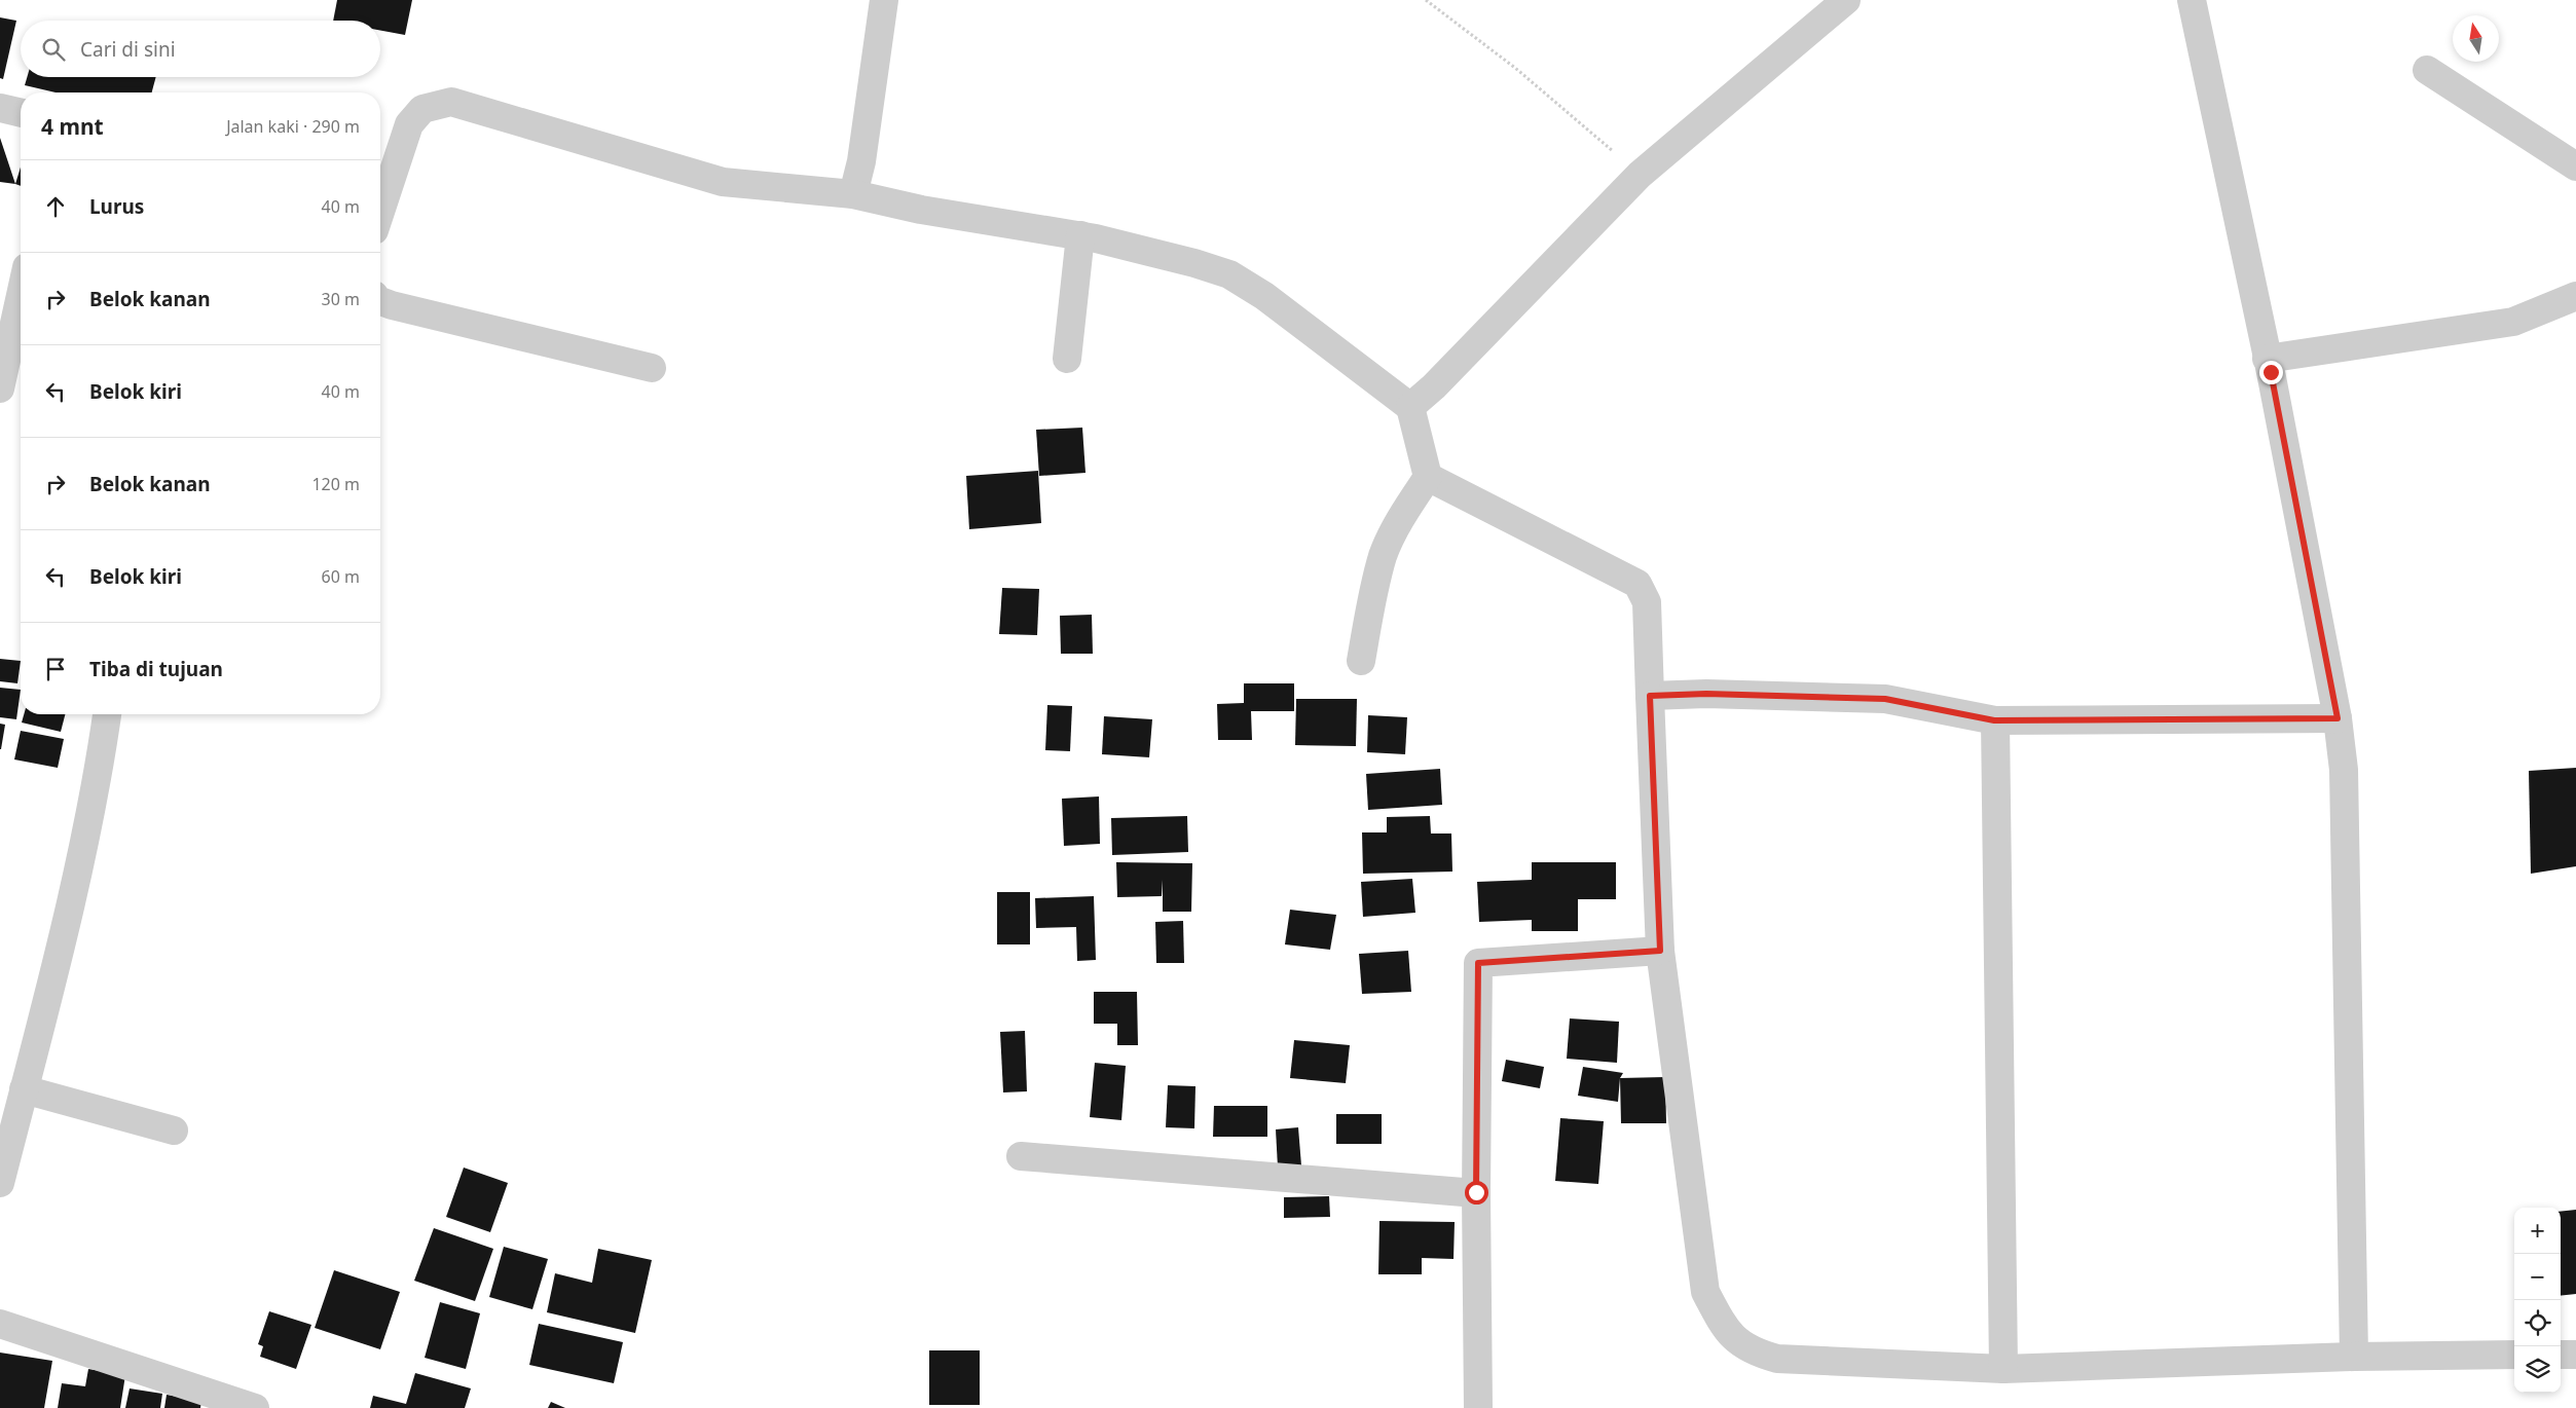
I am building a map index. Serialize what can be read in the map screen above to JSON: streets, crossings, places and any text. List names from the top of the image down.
{
  "north": "top",
  "page": {
    "search": "Cari di sini",
    "heading": ["4 mnt", "Jalan kaki · 290 m"],
    "list": [
      ["Lurus", "40 m"],
      ["Belok kanan", "30 m"],
      ["Belok kiri", "40 m"],
      ["Belok kanan", "120 m"],
      ["Belok kiri", "60 m"],
      "Tiba di tujuan"
    ],
    "map_buttons": ["+", "−"]
  }
}
